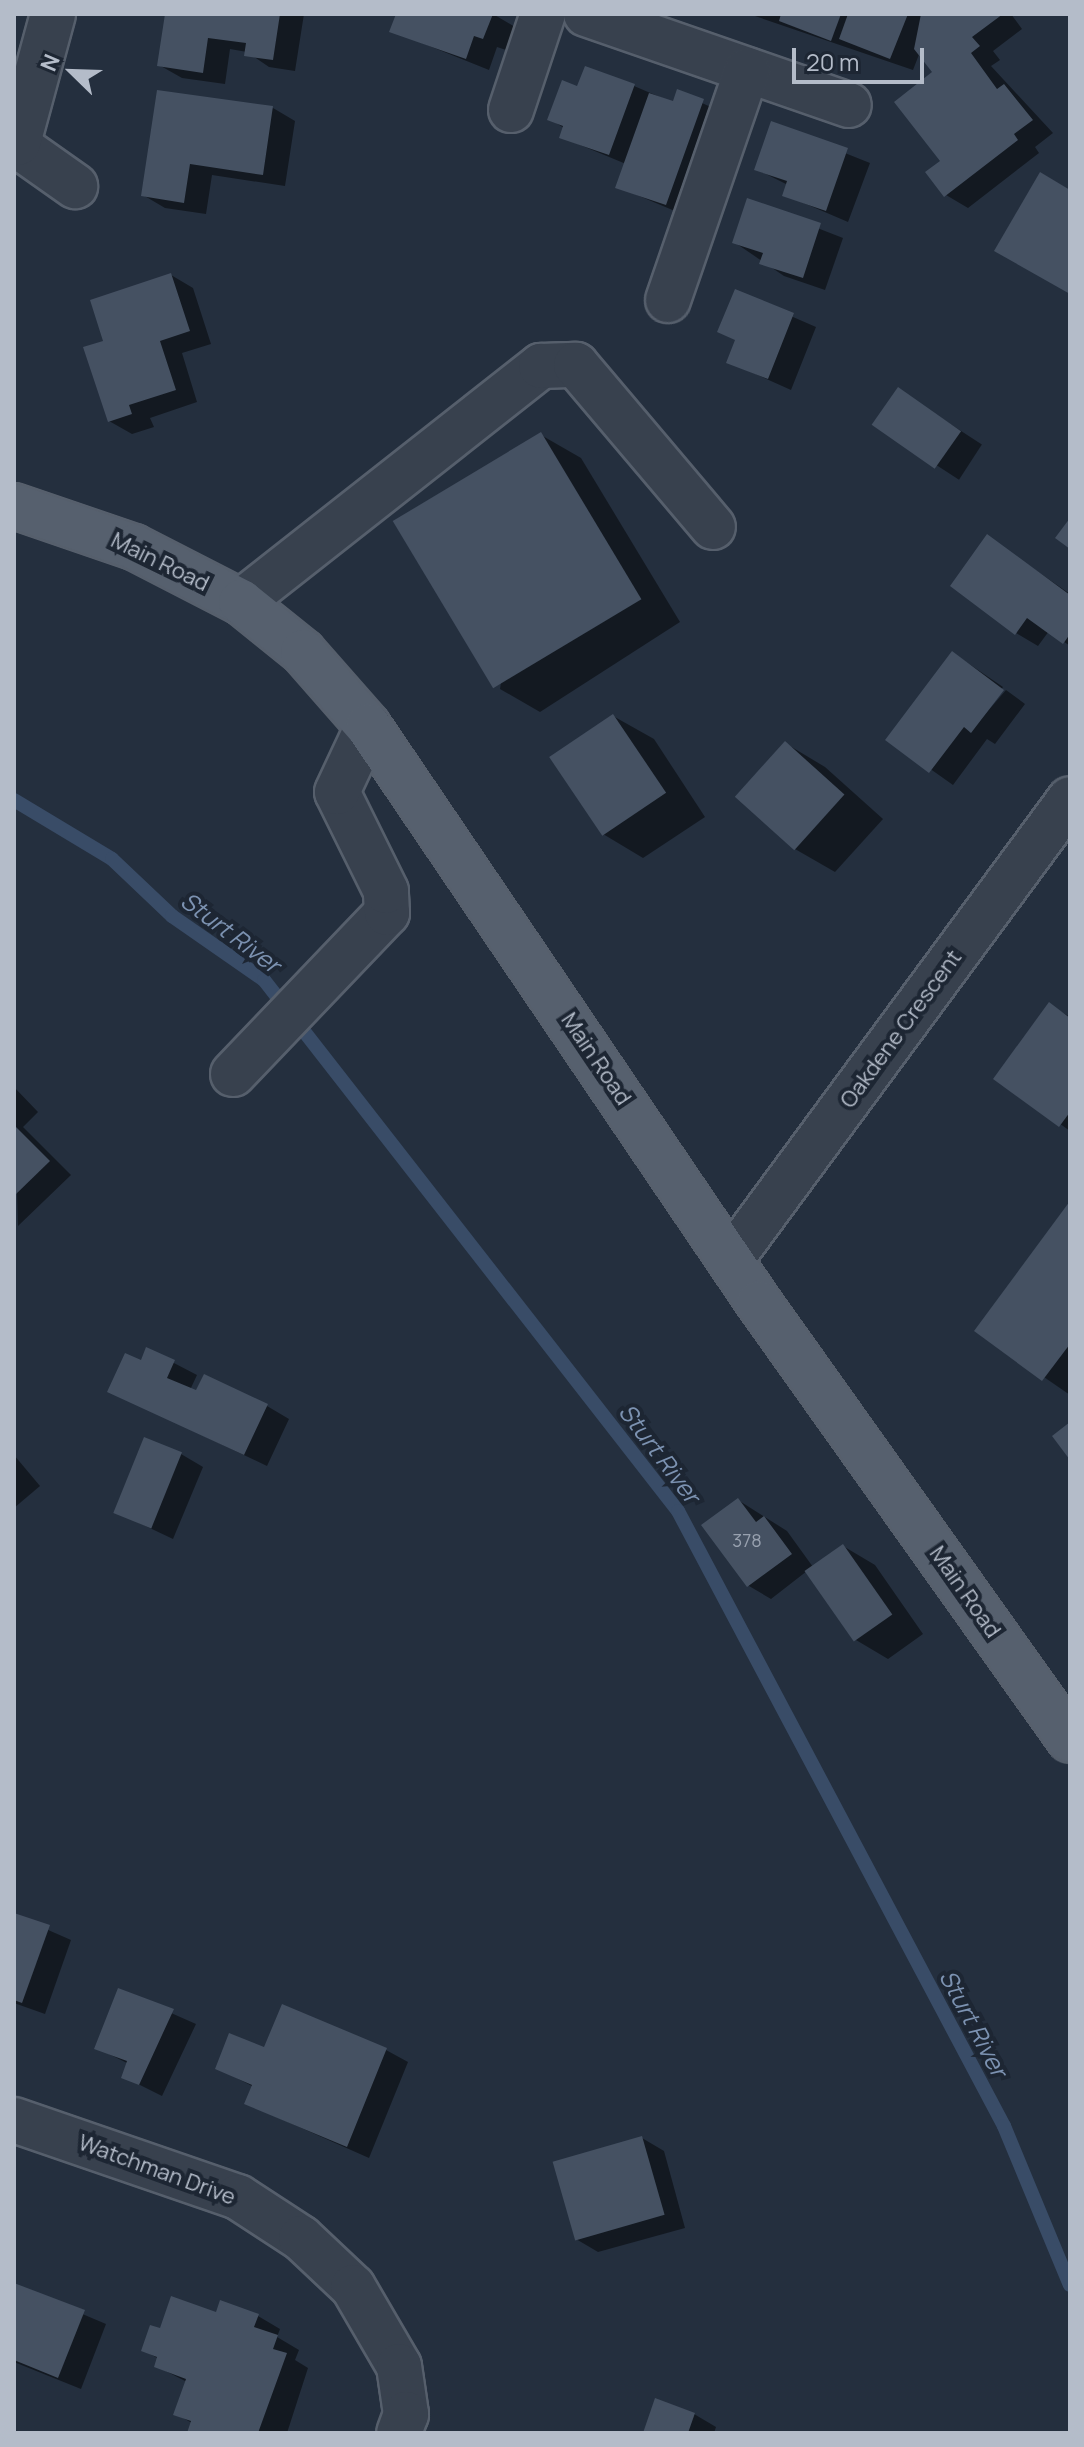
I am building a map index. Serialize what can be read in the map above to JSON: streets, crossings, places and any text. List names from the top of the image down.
{
  "streets": {
    "main road": ["Main Road"],
    "street": ["Oakdene Crescent", "Watchman Drive"]
  },
  "crossings": [
    ["Main Road", "Oakdene Crescent"]
  ],
  "water": ["Sturt River"],
  "house_numbers": ["378"],
  "scale_bar": "20 m",
  "north": "top left"
}
